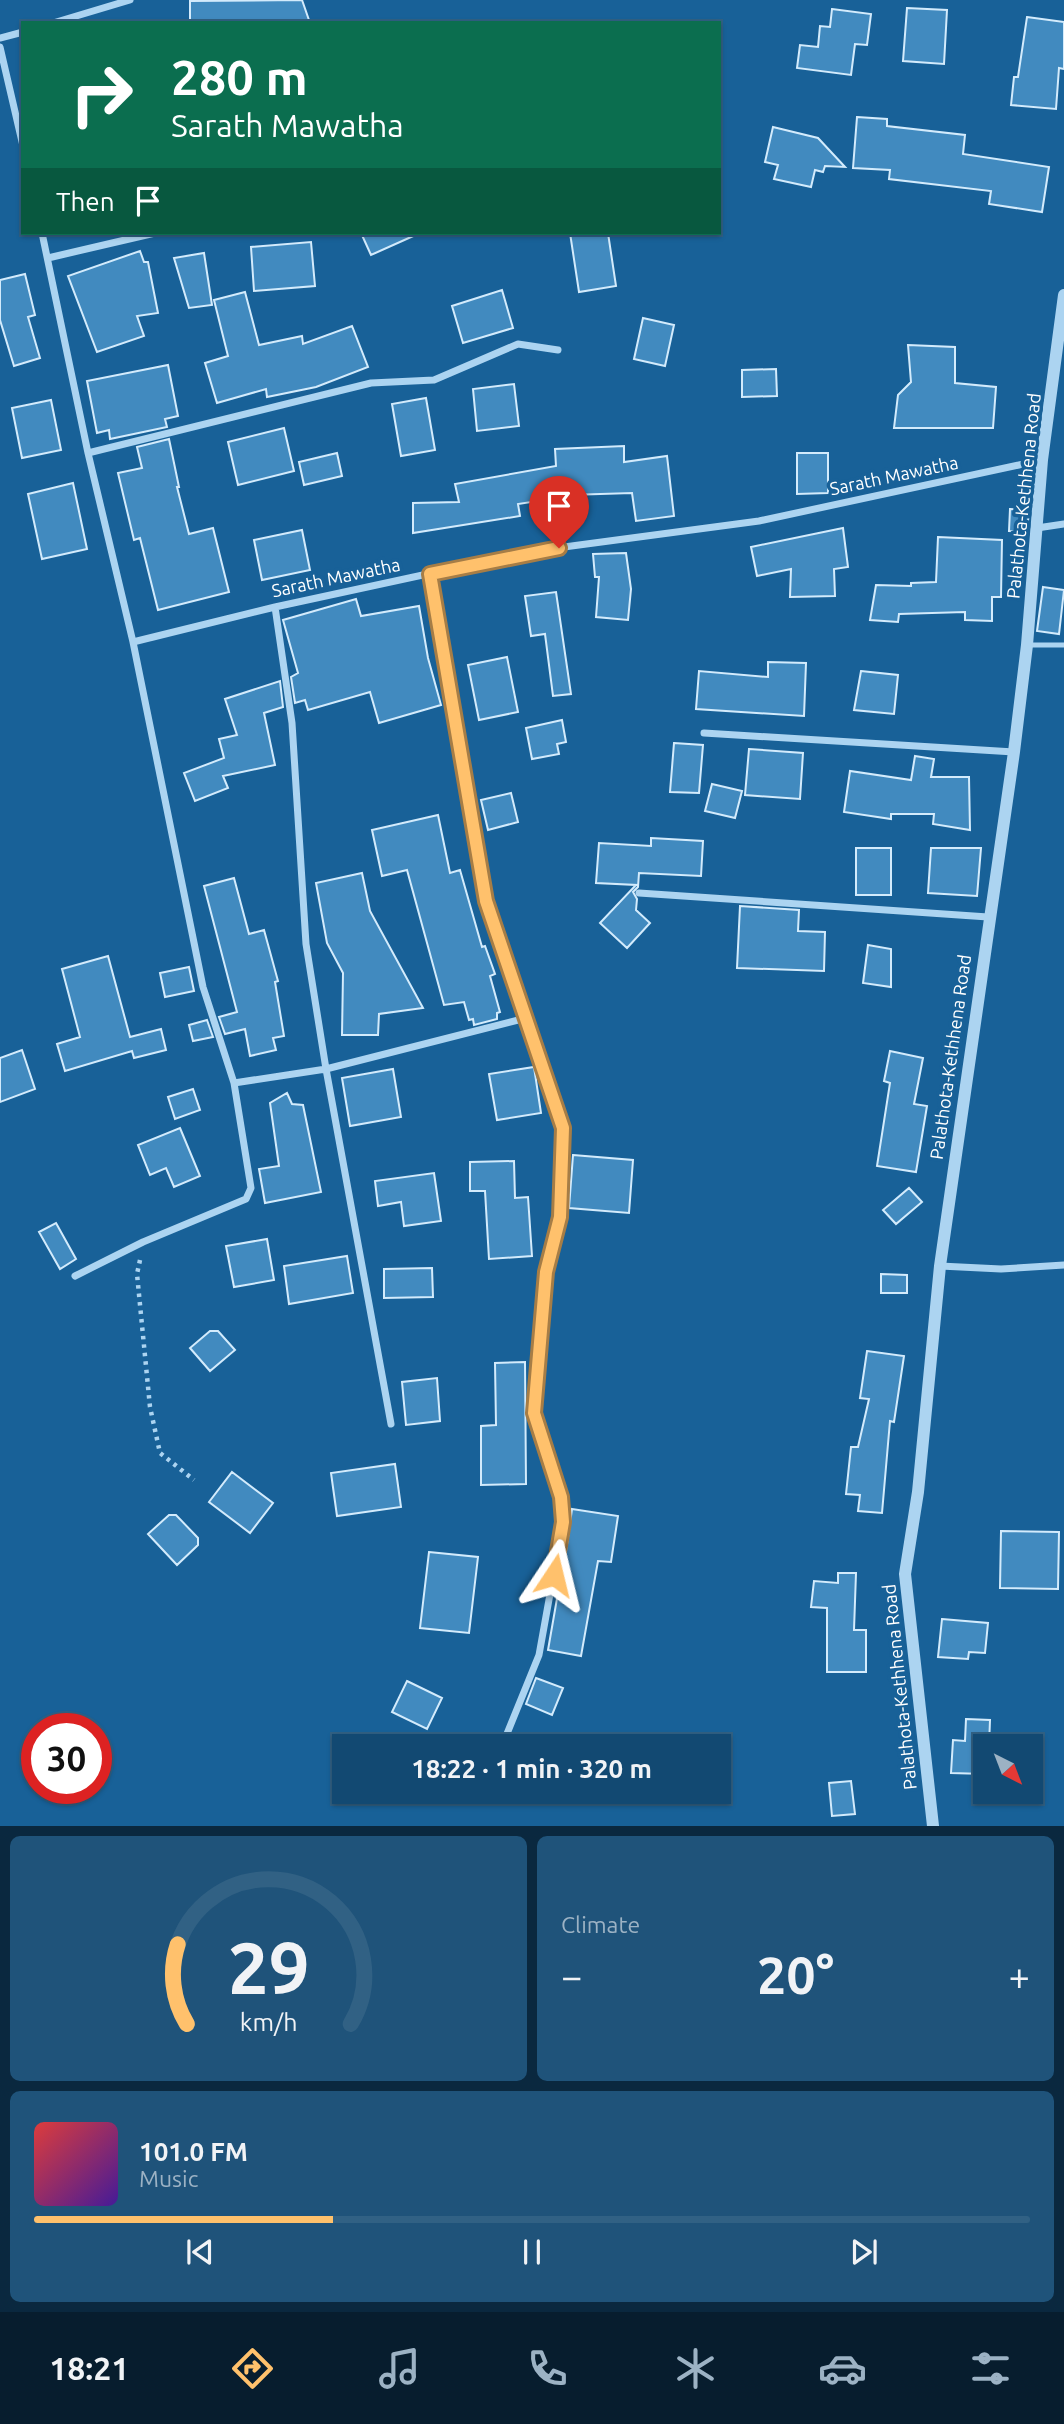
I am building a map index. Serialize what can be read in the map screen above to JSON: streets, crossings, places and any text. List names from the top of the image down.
{
  "streets": {
    "street": ["Sarath Mawatha", "Palathota-Kethhena Road"]
  },
  "crossings": [
    ["Sarath Mawatha", "Palathota-Kethhena Road"]
  ],
  "north": "bottom right",
  "page": {
    "turn": ["280 m", "Sarath Mawatha"],
    "then": "Then",
    "limit": "30",
    "trip": "18:22 · 1 min · 320 m",
    "tile": "Climate",
    "heat": ["−", "20°", "+"],
    "song": ["101.0 FM", "Music"],
    "tabs": "18:21",
    "gauge": ["29", "km/h"]
  }
}
